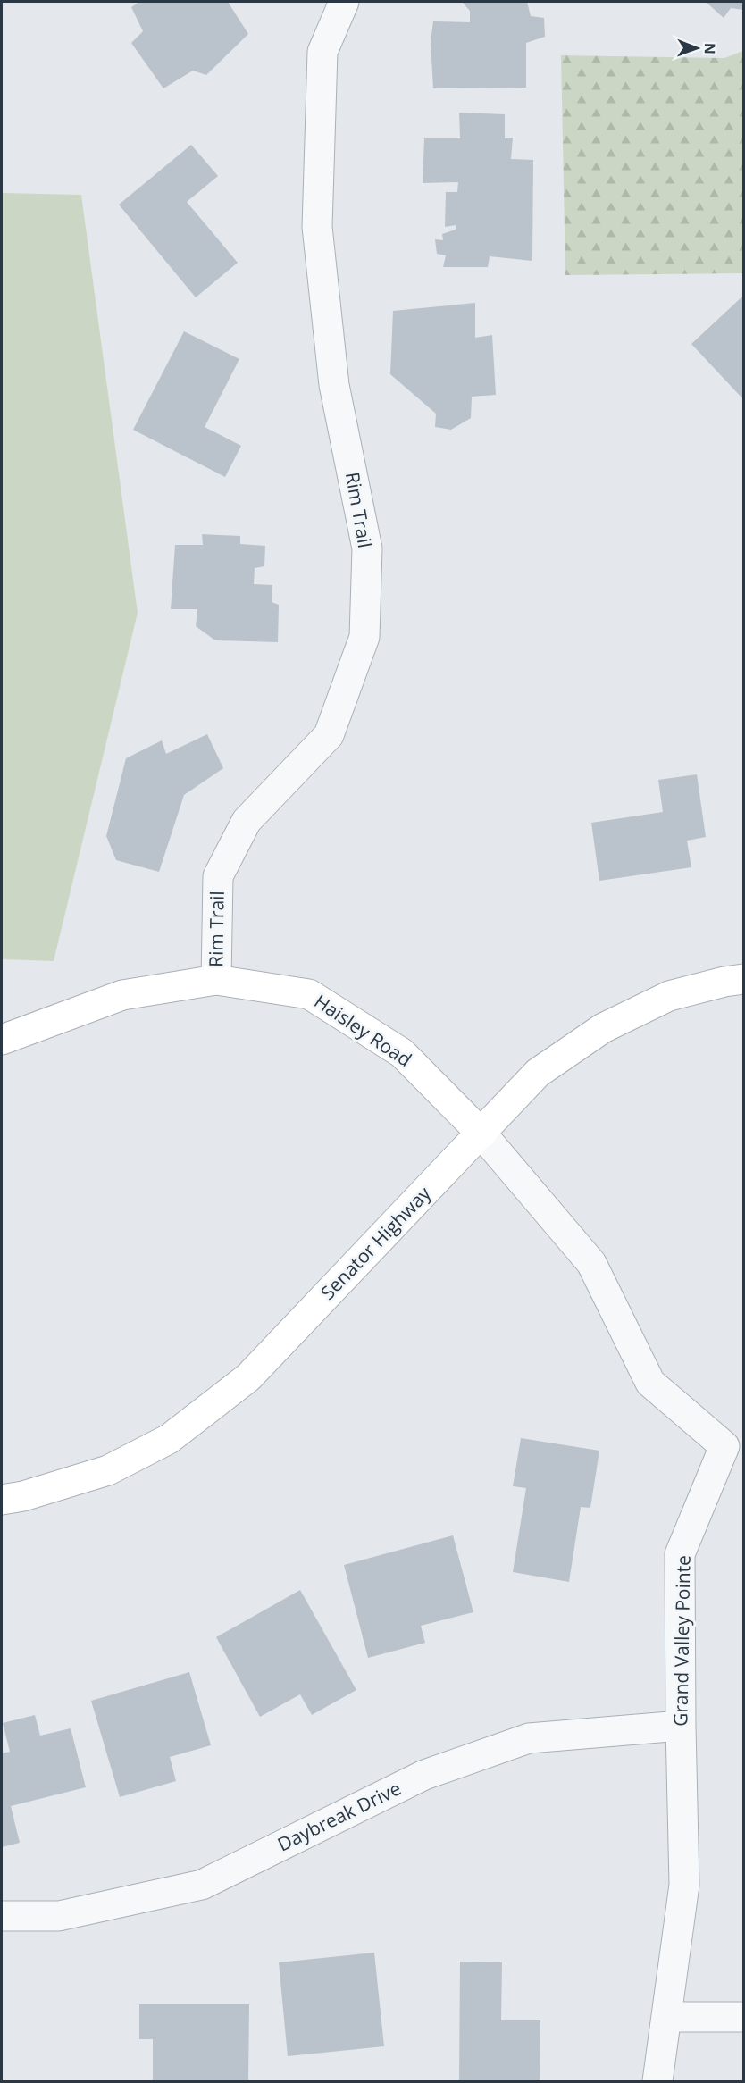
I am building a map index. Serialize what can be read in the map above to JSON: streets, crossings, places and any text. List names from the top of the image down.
{
  "streets": {
    "street": [
      "Rim Trail",
      "Haisley Road",
      "Senator Highway",
      "Grand Valley Pointe",
      "Daybreak Drive"
    ]
  },
  "crossings": [
    ["Rim Trail", "Haisley Road"],
    ["Haisley Road", "Senator Highway"],
    ["Haisley Road", "Grand Valley Pointe"],
    ["Senator Highway", "Grand Valley Pointe"],
    ["Grand Valley Pointe", "Daybreak Drive"]
  ],
  "north": "right"
}
